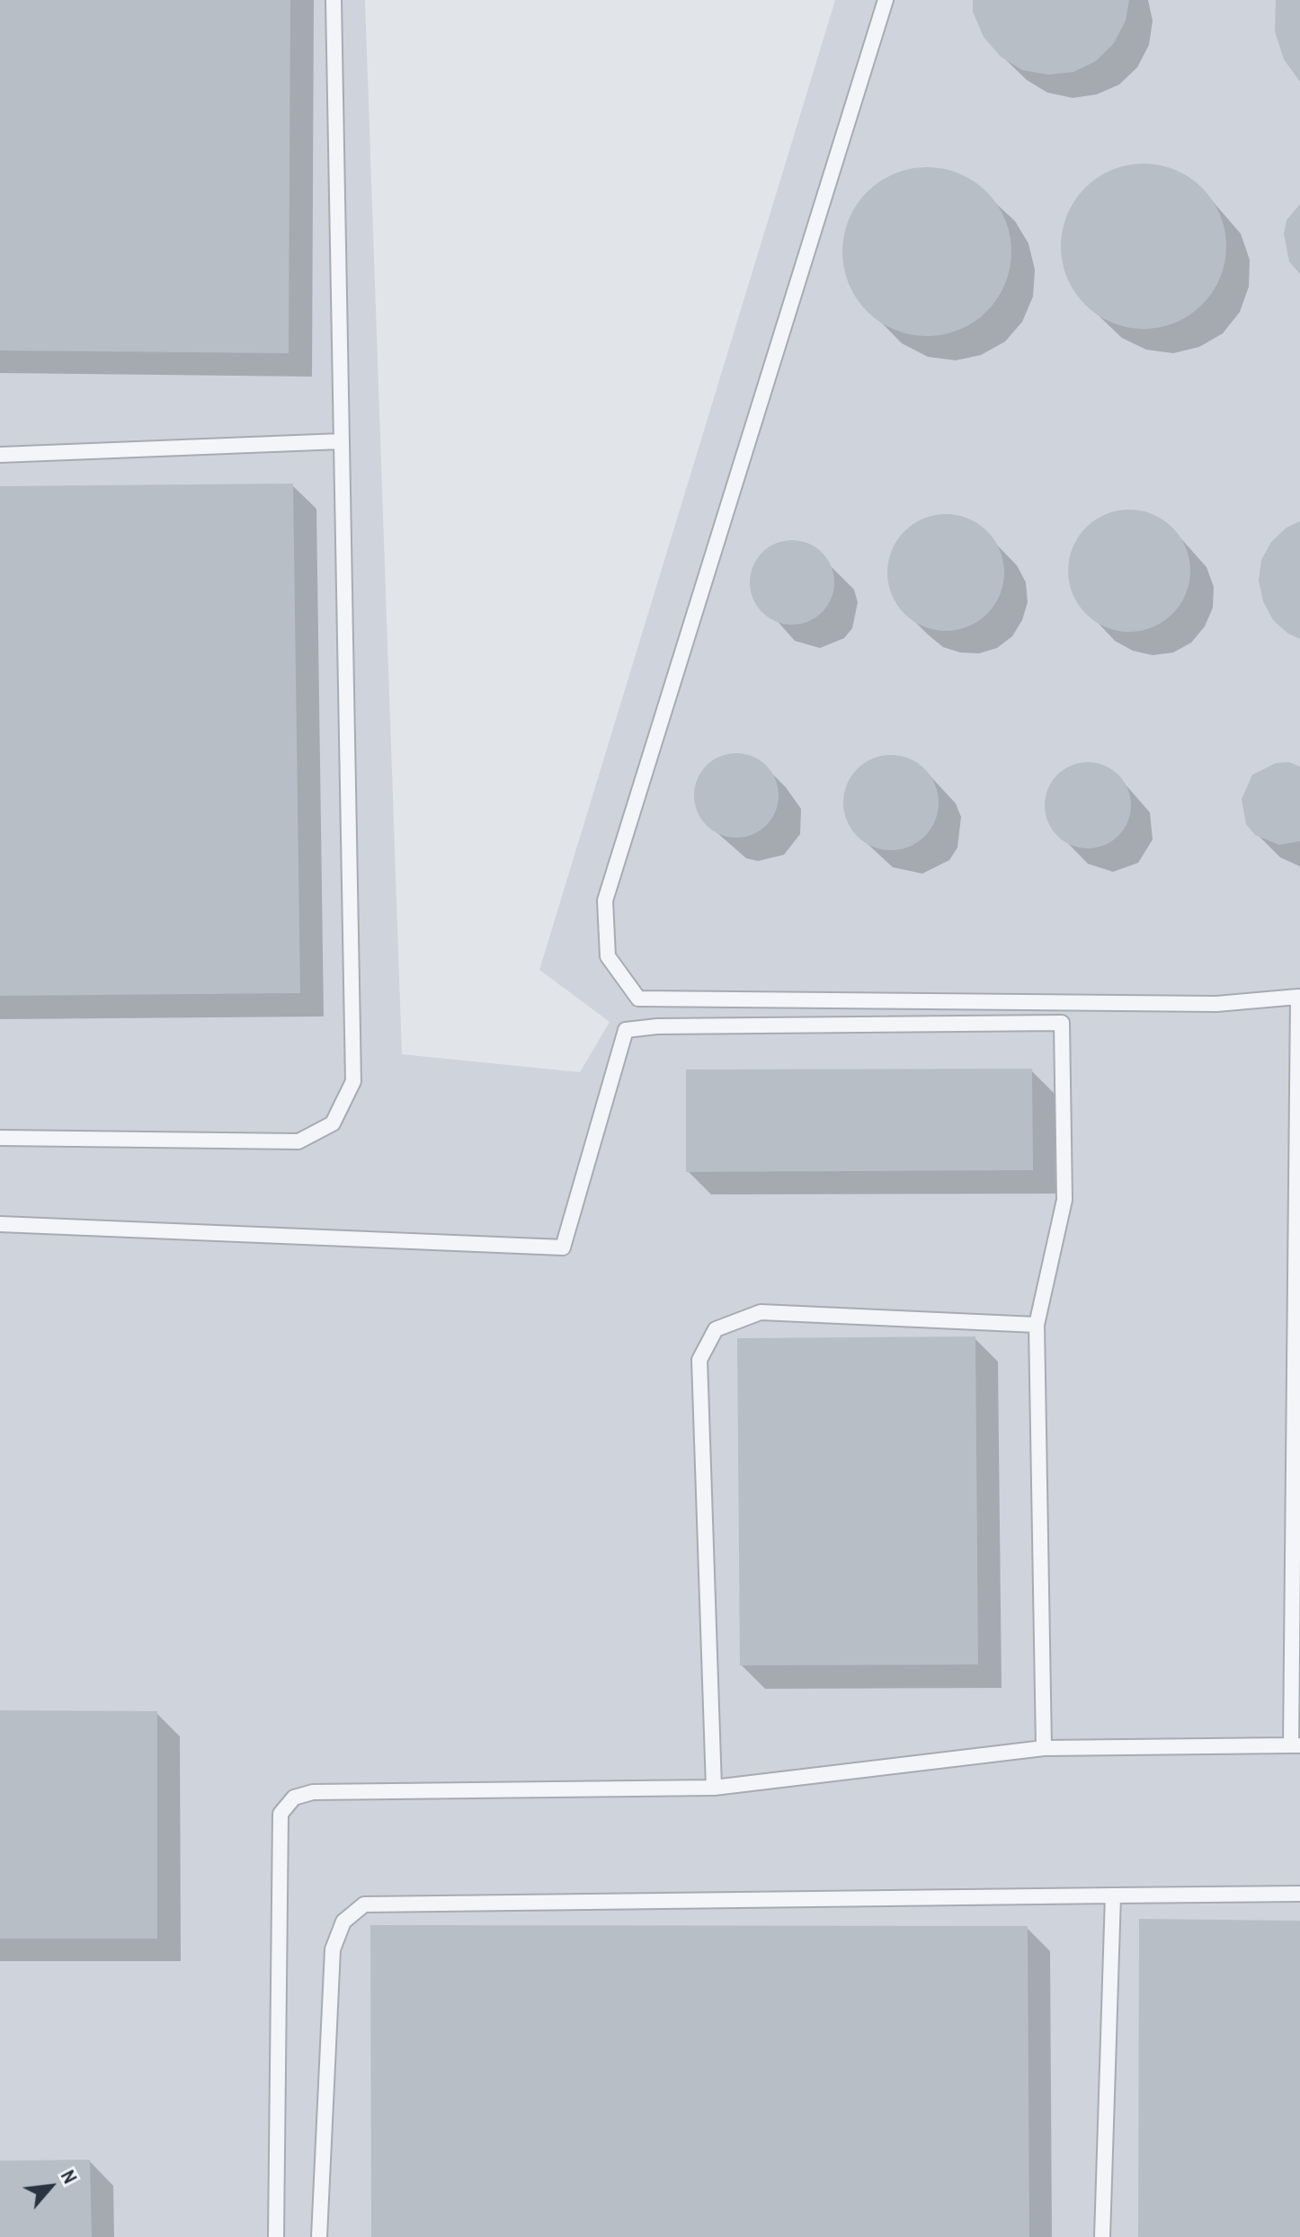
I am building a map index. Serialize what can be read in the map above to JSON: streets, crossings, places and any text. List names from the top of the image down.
{
  "north": "top right"
}
